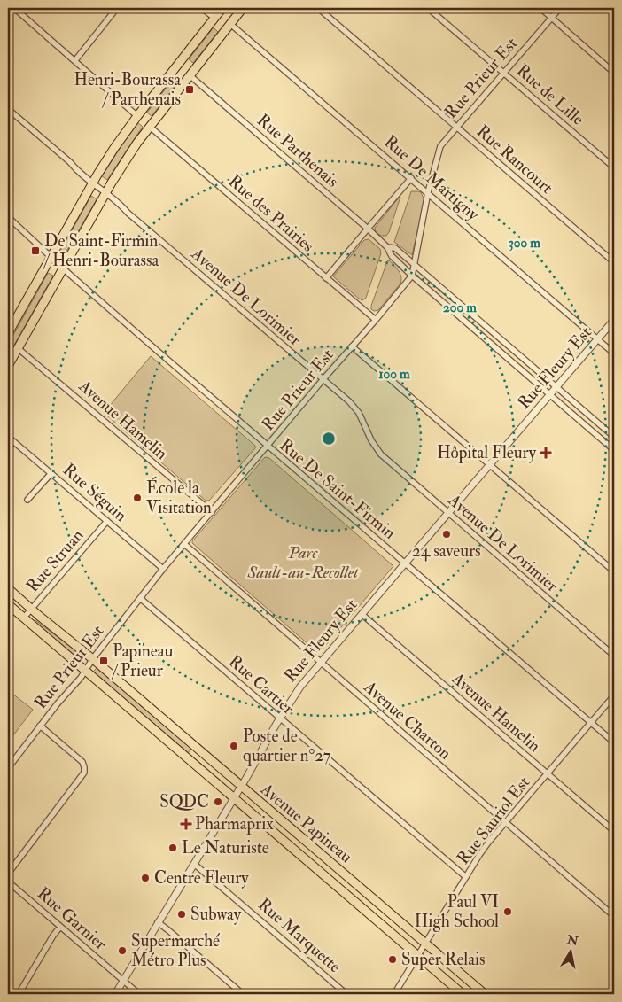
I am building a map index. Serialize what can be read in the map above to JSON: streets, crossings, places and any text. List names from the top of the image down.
{
  "streets": {
    "main road": ["Avenue Papineau"],
    "street": [
      "Rue Prieur Est",
      "Rue de Lille",
      "Rue Parthenais",
      "Rue Rancourt",
      "Rue De Martigny",
      "Rue des Prairies",
      "Avenue De Lorimier",
      "Rue Fleury Est",
      "Avenue Hamelin",
      "Rue De Saint-Firmin",
      "Rue Séguin",
      "Rue Struan",
      "Rue Cartier",
      "Avenue Charton",
      "Rue Sauriol Est",
      "Rue Garnier",
      "Rue Marquette"
    ]
  },
  "crossings": [
    ["Rue Prieur Est", "Rue de Lille"],
    ["Rue Prieur Est", "Rue Parthenais"],
    ["Rue Prieur Est", "Rue Rancourt"],
    ["Rue Prieur Est", "Rue De Martigny"],
    ["Rue Prieur Est", "Rue des Prairies"],
    ["Rue Prieur Est", "Avenue De Lorimier"],
    ["Rue Prieur Est", "Avenue Hamelin"],
    ["Rue Prieur Est", "Rue De Saint-Firmin"],
    ["Rue Prieur Est", "Rue Séguin"],
    ["Rue Prieur Est", "Rue Cartier"],
    ["Rue Prieur Est", "Avenue Charton"],
    ["Rue Prieur Est", "Avenue Papineau"],
    ["Rue Parthenais", "Rue Fleury Est"],
    ["Rue De Martigny", "Rue Fleury Est"],
    ["Avenue De Lorimier", "Rue Fleury Est"],
    ["Rue Fleury Est", "Avenue Hamelin"],
    ["Rue Fleury Est", "Rue De Saint-Firmin"],
    ["Rue Fleury Est", "Rue Cartier"],
    ["Rue Fleury Est", "Avenue Charton"],
    ["Rue Fleury Est", "Avenue Papineau"],
    ["Rue Fleury Est", "Rue Garnier"],
    ["Rue Fleury Est", "Rue Marquette"],
    ["Avenue Hamelin", "Rue Sauriol Est"],
    ["Rue De Saint-Firmin", "Rue Sauriol Est"],
    ["Rue Séguin", "Rue Struan"],
    ["Rue Struan", "Avenue Papineau"],
    ["Rue Cartier", "Rue Sauriol Est"],
    ["Avenue Charton", "Rue Sauriol Est"],
    ["Rue Sauriol Est", "Avenue Papineau"]
  ],
  "parks": ["Parc Sault-au-Recollet"],
  "places": {
    "transit": ["Henri-Bourassa / Parthenais", "De Saint-Firmin / Henri-Bourassa", "Papineau / Prieur"],
    "health": ["Hôpital Fleury", "Pharmaprix"],
    "other": [
      "École la Visitation",
      "24 saveurs",
      "Poste de quartier n°27",
      "SQDC",
      "Le Naturiste",
      "Centre Fleury",
      "Paul VI High School",
      "Subway",
      "Supermarché Métro Plus",
      "Super Relais"
    ]
  },
  "north": "top",
  "rings": ["300 m", "200 m", "100 m"]
}
